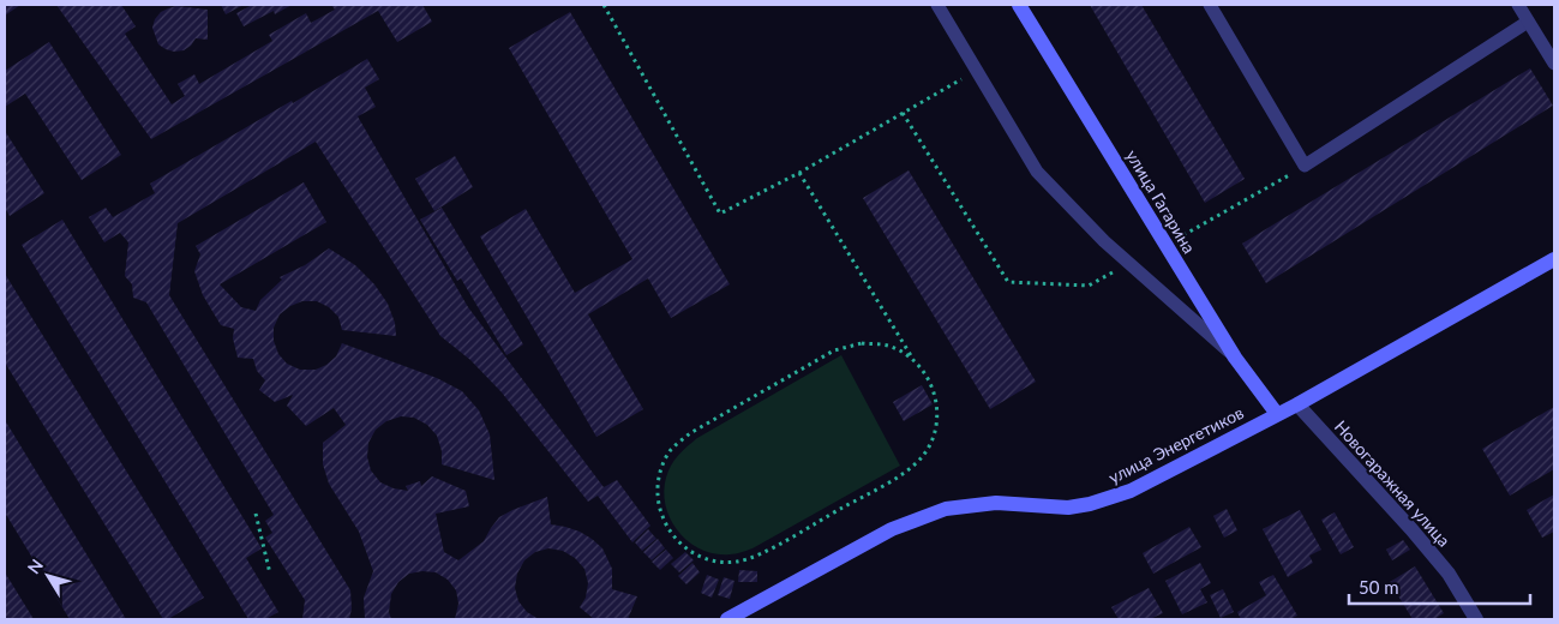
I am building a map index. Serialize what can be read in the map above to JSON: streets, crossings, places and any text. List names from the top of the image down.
{
  "streets": {
    "street": ["улица Гагарина", "улица Энергетиков", "Новогаражная улица"]
  },
  "crossings": [
    ["улица Гагарина", "улица Энергетиков"],
    ["улица Энергетиков", "Новогаражная улица"]
  ],
  "scale_bar": "50 m",
  "north": "top left"
}
